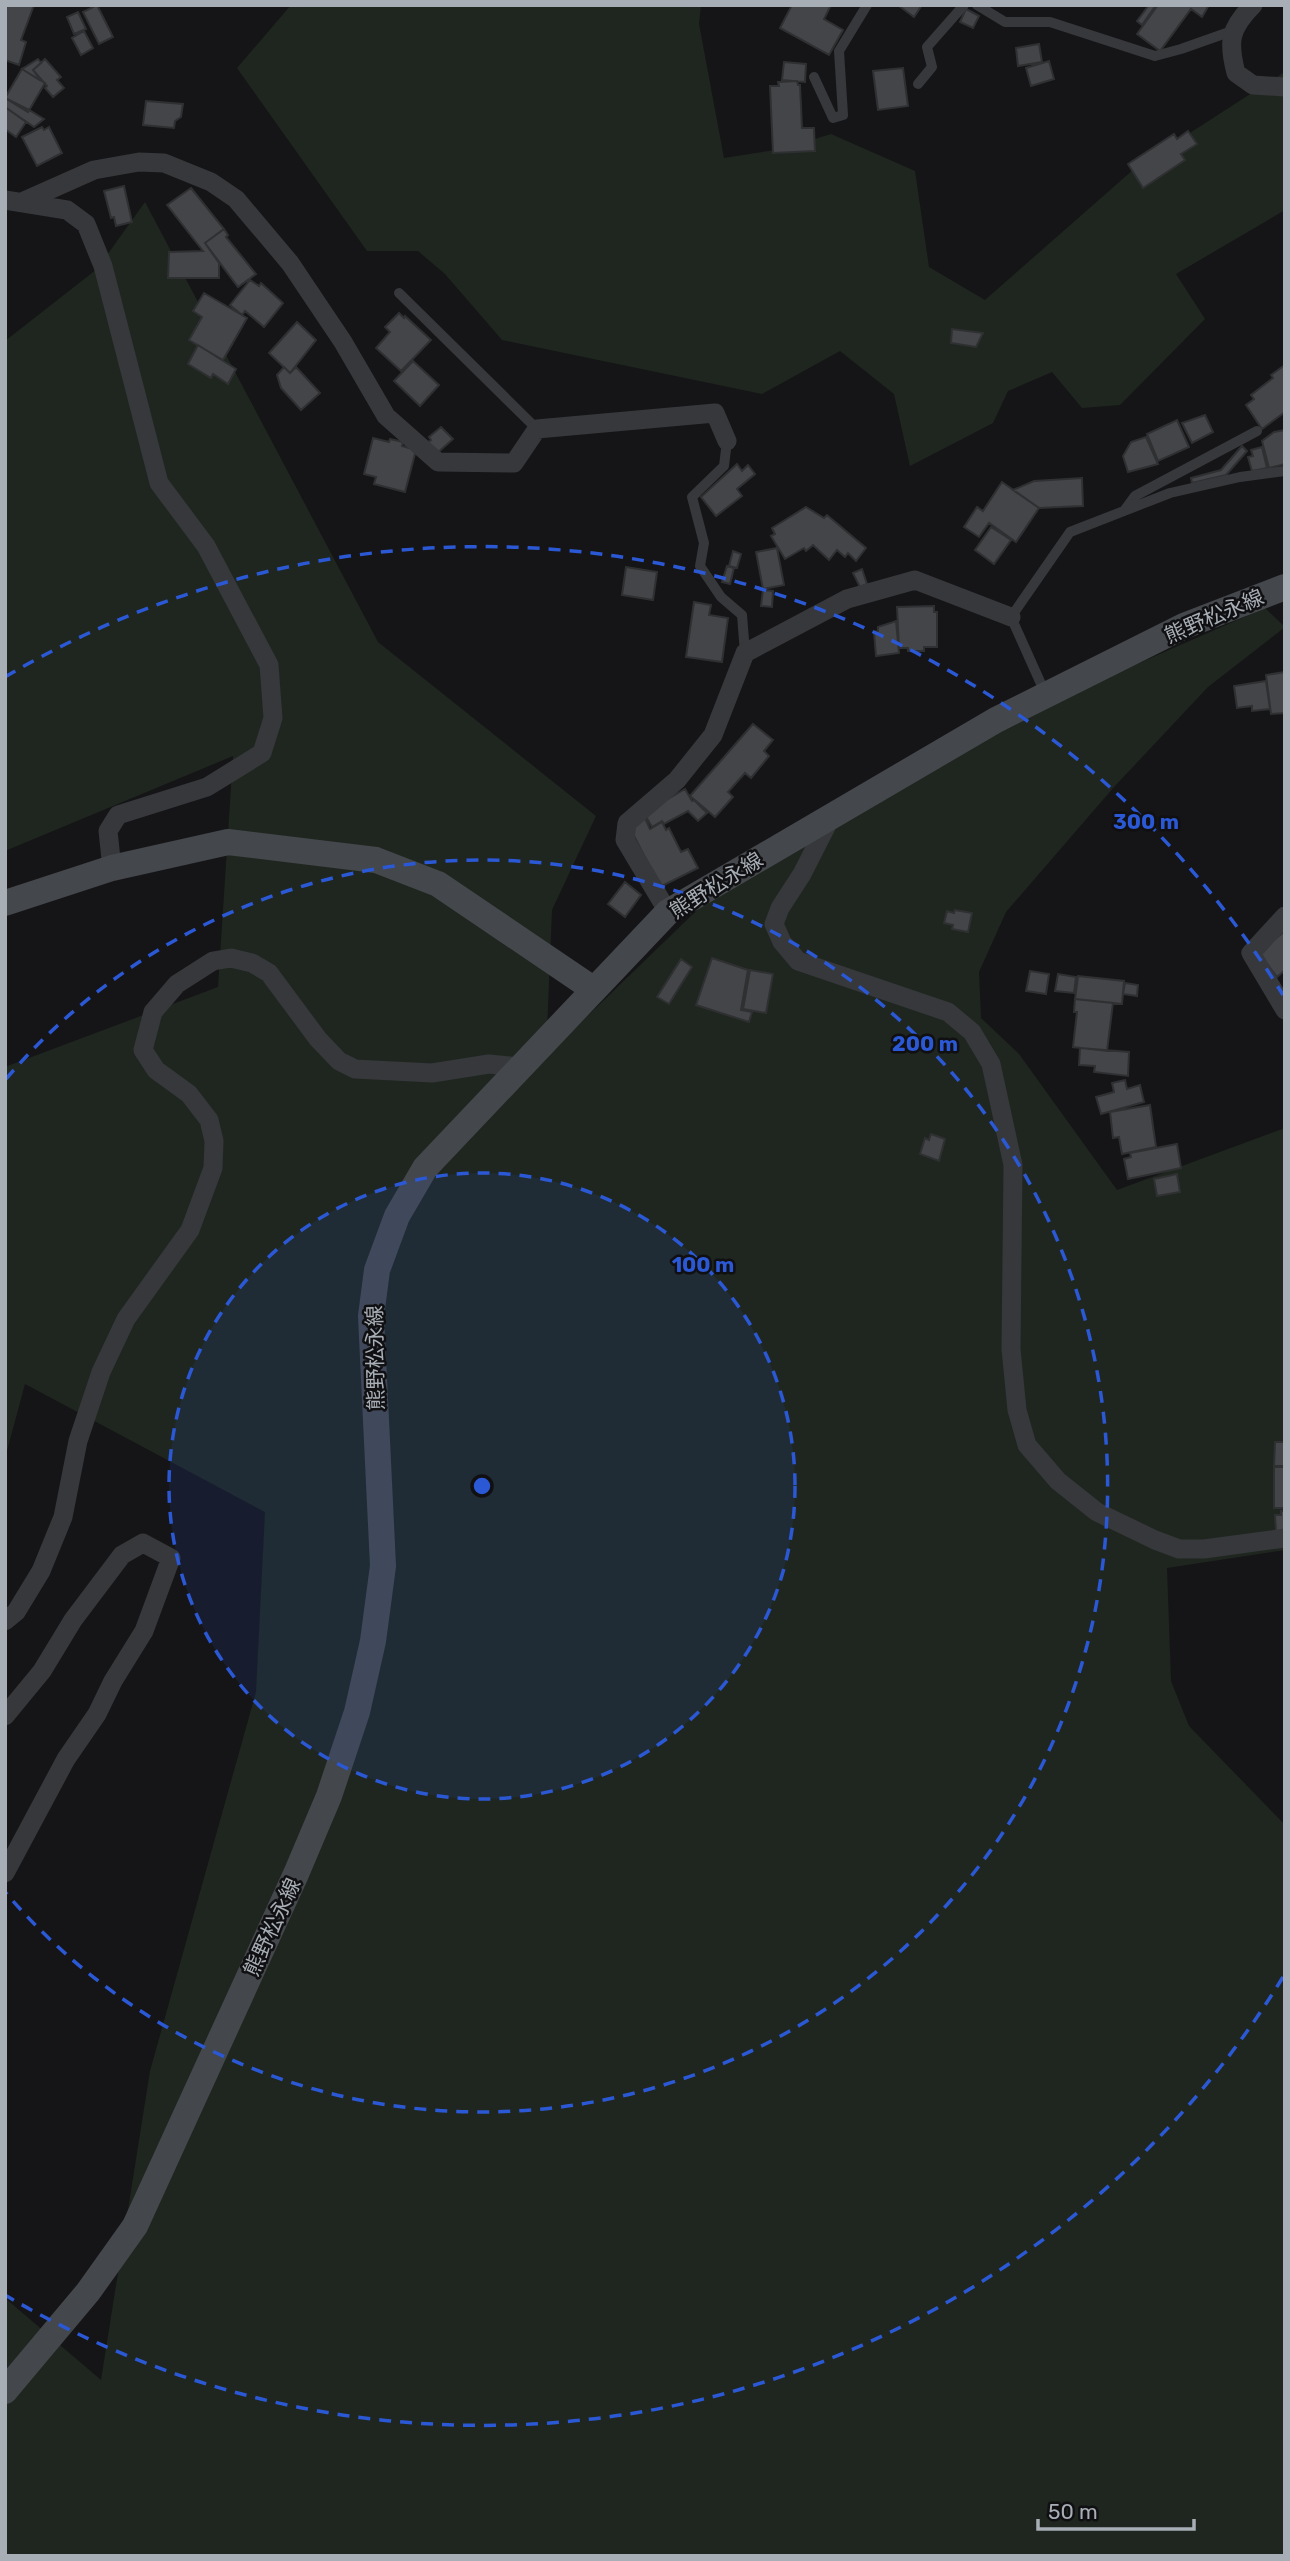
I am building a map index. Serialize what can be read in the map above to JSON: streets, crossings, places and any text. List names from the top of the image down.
{
  "streets": {
    "main road": ["熊野松永線"]
  },
  "scale_bar": "50 m",
  "rings": ["300 m", "200 m", "100 m"]
}
